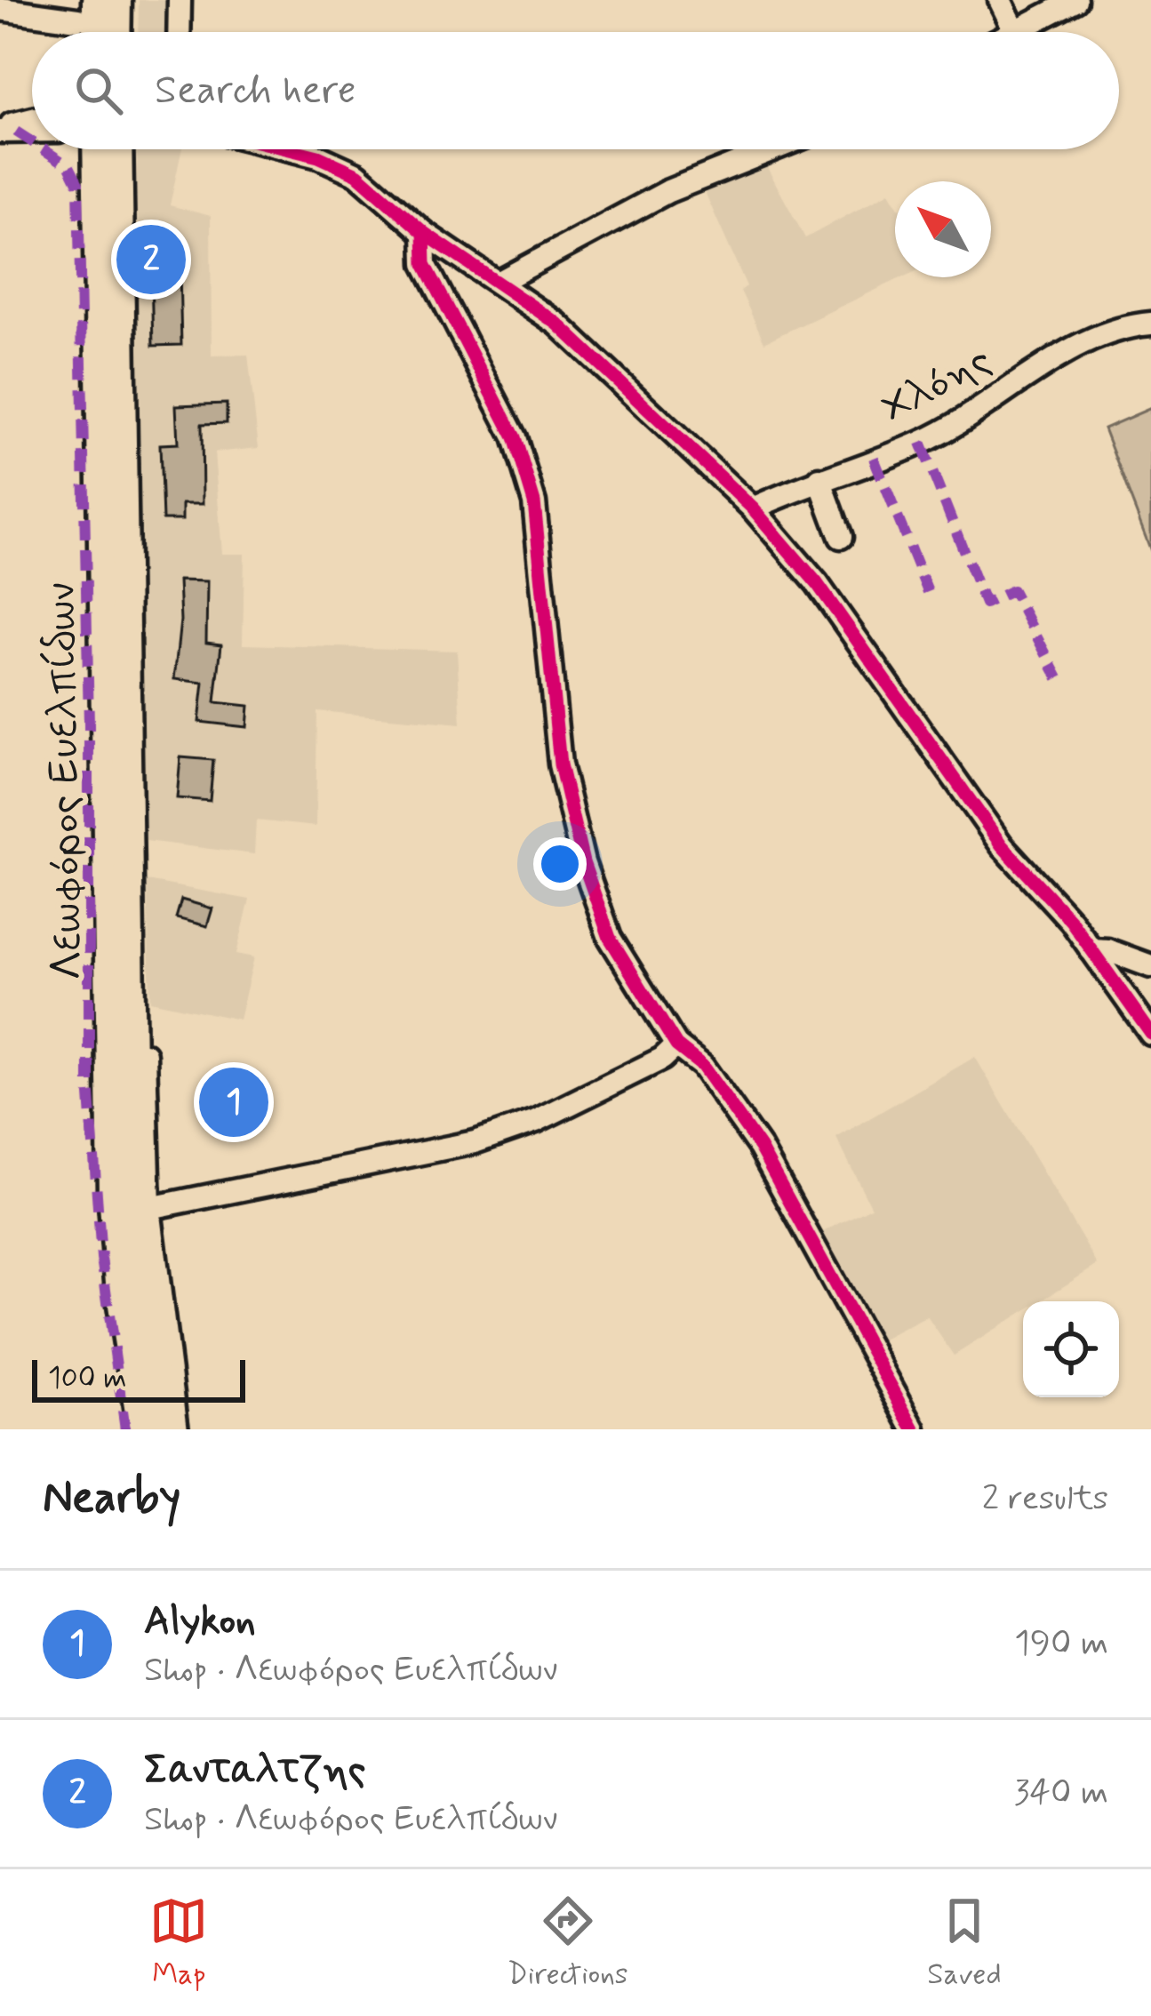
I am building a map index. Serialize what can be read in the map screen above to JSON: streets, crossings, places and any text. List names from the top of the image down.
{
  "streets": {
    "main road": ["Λεωφόρος Ευελπίδων"],
    "street": ["Χλόης"]
  },
  "scale_bar": "100 m",
  "north": "top left",
  "page": {
    "search": "Search here",
    "pins": ["2", "1"],
    "scale": "100 m",
    "heading": ["Nearby", "2 results"],
    "list": [
      {
        "mark": "1",
        "name": "Alykon",
        "note": "Shop · Λεωφόρος Ευελπίδων",
        "value": "190 m"
      },
      {
        "mark": "2",
        "name": "Σανταλτζης",
        "note": "Shop · Λεωφόρος Ευελπίδων",
        "value": "340 m"
      }
    ],
    "nav": ["Map", "Directions", "Saved"]
  }
}
